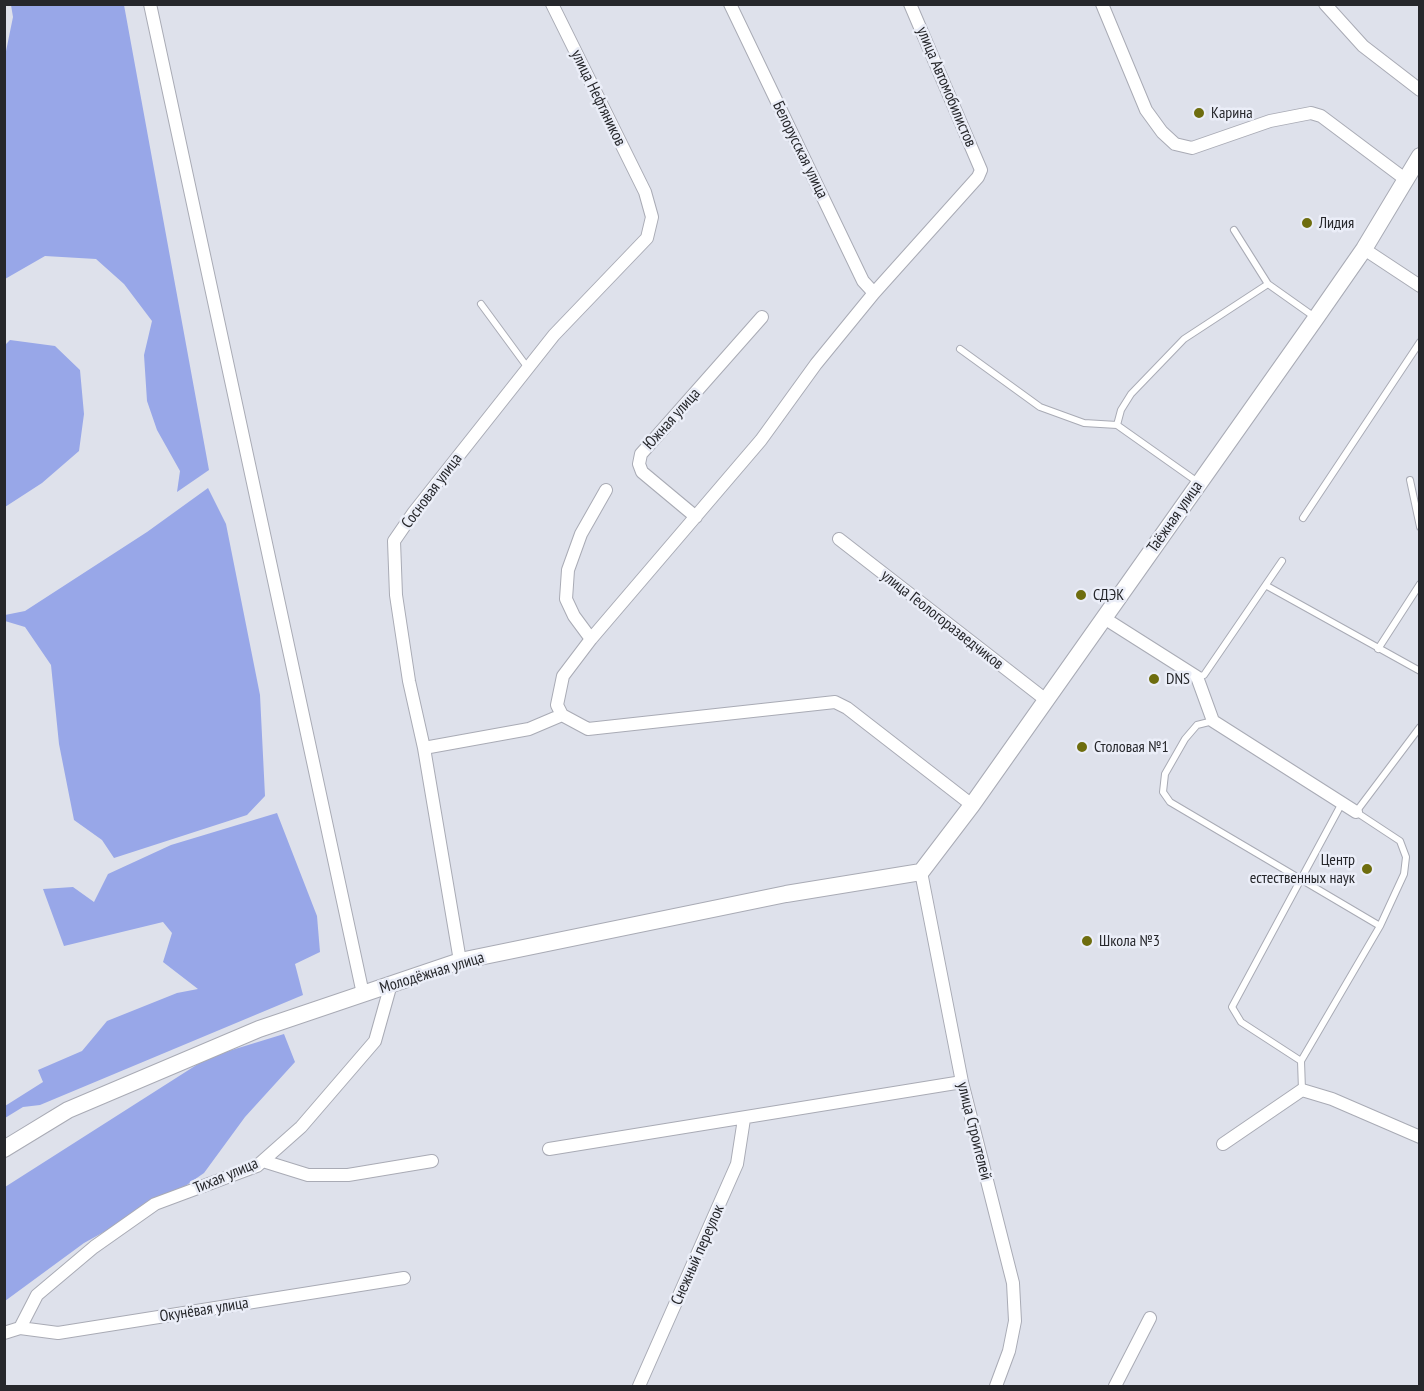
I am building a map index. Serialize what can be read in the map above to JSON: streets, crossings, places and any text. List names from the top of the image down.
{
  "streets": {
    "main road": ["Таёжная улица", "Молодёжная улица"],
    "street": [
      "улица Автомобилистов",
      "улица Нефтяников",
      "Белорусская улица",
      "Южная улица",
      "Сосновая улица",
      "улица Геологоразведчиков",
      "улица Строителей",
      "Тихая улица",
      "Снежный переулок",
      "Окунёвая улица"
    ]
  },
  "crossings": [
    ["улица Автомобилистов", "Белорусская улица"],
    ["улица Нефтяников", "Сосновая улица"],
    ["Сосновая улица", "Молодёжная улица"],
    ["Таёжная улица", "улица Геологоразведчиков"],
    ["Таёжная улица", "Молодёжная улица"],
    ["Таёжная улица", "улица Строителей"],
    ["Молодёжная улица", "улица Строителей"],
    ["Молодёжная улица", "Тихая улица"],
    ["Тихая улица", "Окунёвая улица"]
  ],
  "places": [
    "Карина",
    "Лидия",
    "СДЭК",
    "DNS",
    "Столовая №1",
    "Центр естественных наук",
    "Школа №3"
  ]
}
